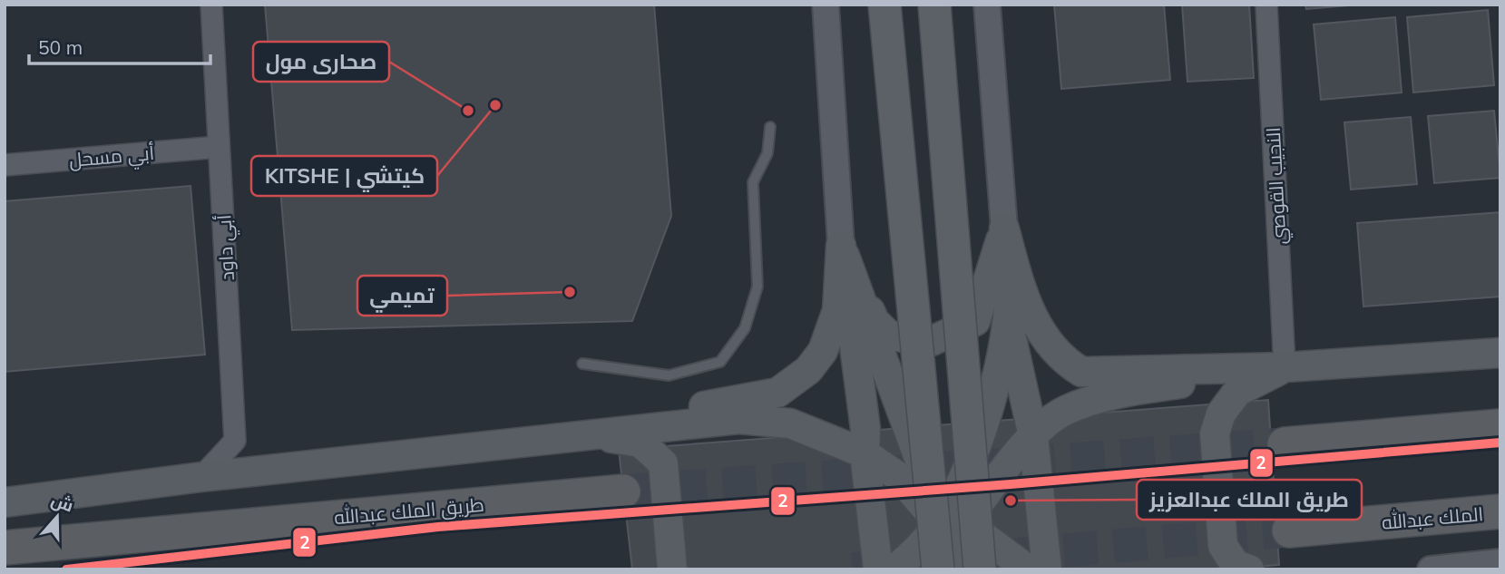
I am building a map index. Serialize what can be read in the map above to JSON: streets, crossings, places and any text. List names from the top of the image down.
{
  "streets": {
    "highway": ["طريق الملك عبدالله", "الملك عبدالله"],
    "street": ["أبي مسحل", "النجيب القوصي", "أبي داود"]
  },
  "crossings": [
    ["أبي مسحل", "أبي داود"]
  ],
  "places": [
    "KITSHE | كيتشي",
    "صحارى مول",
    "تمیمي",
    "طريق الملك عبدالعزيز"
  ],
  "lines": ["transit line 2"],
  "scale_bar": "50 m",
  "north": "top"
}
